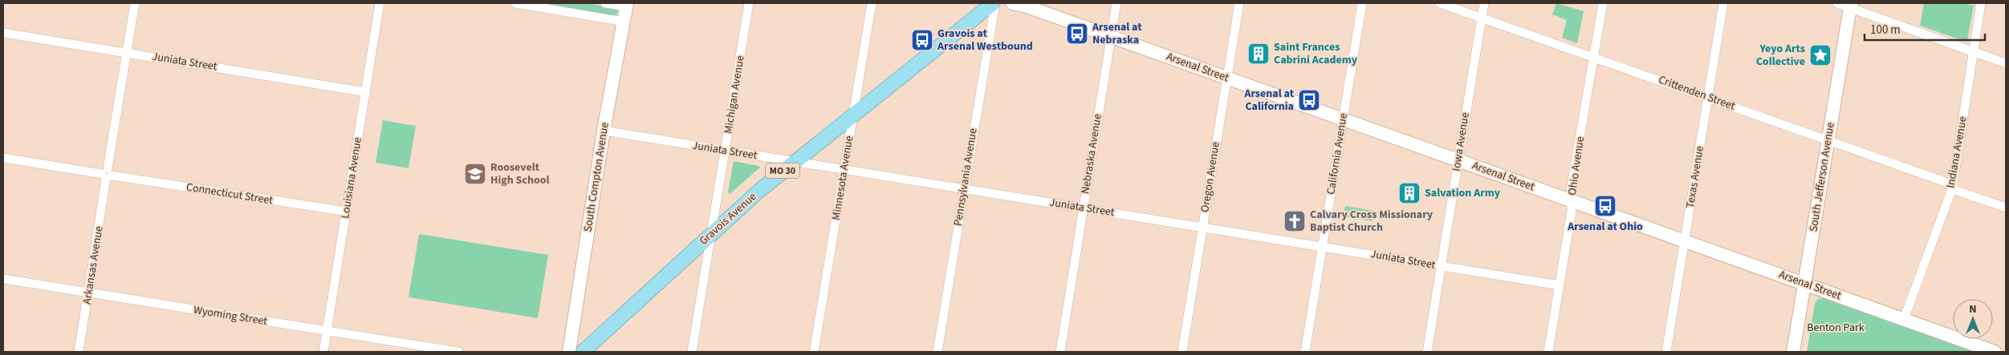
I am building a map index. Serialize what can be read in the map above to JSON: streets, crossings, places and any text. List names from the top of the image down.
{
  "streets": {
    "main road": [
      "Arsenal Street",
      "MO 30",
      "South Compton Avenue",
      "South Jefferson Avenue",
      "Gravois Avenue"
    ],
    "street": [
      "Juniata Street",
      "Crittenden Street",
      "Michigan Avenue",
      "Iowa Avenue",
      "Indiana Avenue",
      "Nebraska Avenue",
      "California Avenue",
      "Ohio Avenue",
      "Pennsylvania Avenue",
      "Oregon Avenue",
      "Texas Avenue",
      "Louisiana Avenue",
      "Minnesota Avenue",
      "Connecticut Street",
      "Arkansas Avenue",
      "Wyoming Street"
    ]
  },
  "crossings": [
    ["Juniata Street", "Michigan Avenue"],
    ["Juniata Street", "Iowa Avenue"],
    ["Juniata Street", "Nebraska Avenue"],
    ["Juniata Street", "California Avenue"],
    ["Juniata Street", "Ohio Avenue"],
    ["Juniata Street", "South Compton Avenue"],
    ["Juniata Street", "Pennsylvania Avenue"],
    ["Juniata Street", "Oregon Avenue"],
    ["Juniata Street", "Louisiana Avenue"],
    ["Juniata Street", "Minnesota Avenue"],
    ["Juniata Street", "Gravois Avenue"],
    ["Juniata Street", "Arkansas Avenue"],
    ["Arsenal Street", "Iowa Avenue"],
    ["Arsenal Street", "Indiana Avenue"],
    ["Arsenal Street", "Nebraska Avenue"],
    ["Arsenal Street", "California Avenue"],
    ["Arsenal Street", "Ohio Avenue"],
    ["Arsenal Street", "Oregon Avenue"],
    ["Arsenal Street", "Texas Avenue"],
    ["Arsenal Street", "South Jefferson Avenue"],
    ["Crittenden Street", "Iowa Avenue"],
    ["Crittenden Street", "Indiana Avenue"],
    ["Crittenden Street", "Ohio Avenue"],
    ["Crittenden Street", "Texas Avenue"],
    ["Crittenden Street", "South Jefferson Avenue"],
    ["Michigan Avenue", "Gravois Avenue"],
    ["Pennsylvania Avenue", "Gravois Avenue"],
    ["Louisiana Avenue", "Connecticut Street"],
    ["Louisiana Avenue", "Wyoming Street"],
    ["Minnesota Avenue", "Gravois Avenue"],
    ["Connecticut Street", "Arkansas Avenue"],
    ["Arkansas Avenue", "Wyoming Street"]
  ],
  "parks": ["Benton Park"],
  "places": {
    "bus stop": [
      "Arsenal at Nebraska",
      "Gravois at Arsenal Westbound",
      "Arsenal at California",
      "Arsenal at Ohio"
    ],
    "building": ["Saint Frances Cabrini Academy", "Salvation Army"],
    "place": ["Yeyo Arts Collective"],
    "school or university": ["Roosevelt High School"],
    "church": ["Calvary Cross Missionary Baptist Church"]
  },
  "scale_bar": "100 m",
  "north": "top"
}
